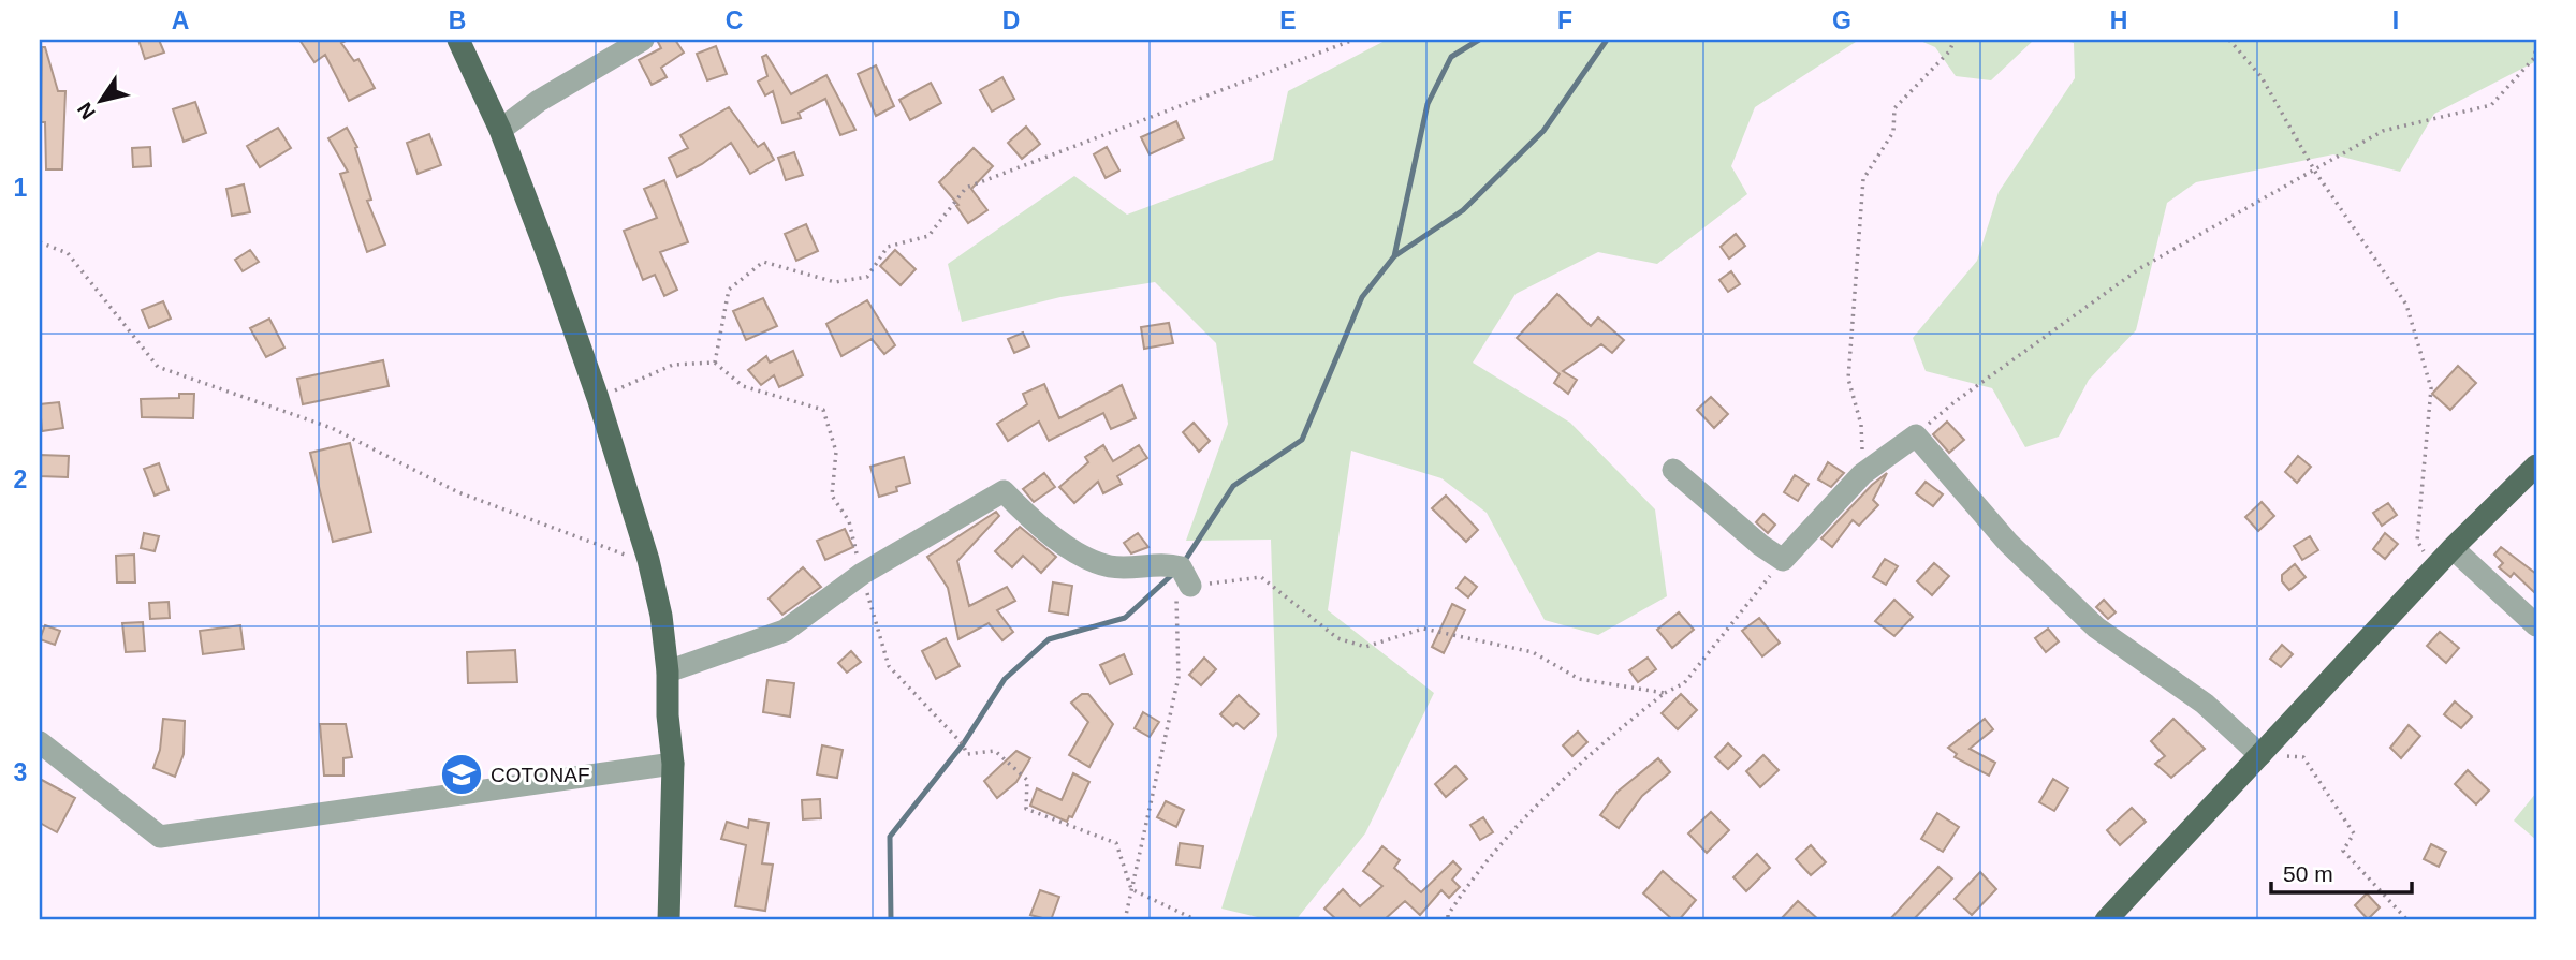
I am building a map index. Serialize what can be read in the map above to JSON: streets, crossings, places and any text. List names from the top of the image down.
{
  "places": {
    "school or university": ["COTONAF"]
  },
  "scale_bar": "50 m",
  "north": "bottom left",
  "grid": {
    "columns": [
      "A",
      "B",
      "C",
      "D",
      "E",
      "F",
      "G",
      "H",
      "I"
    ],
    "rows": ["1", "2", "3"]
  }
}
